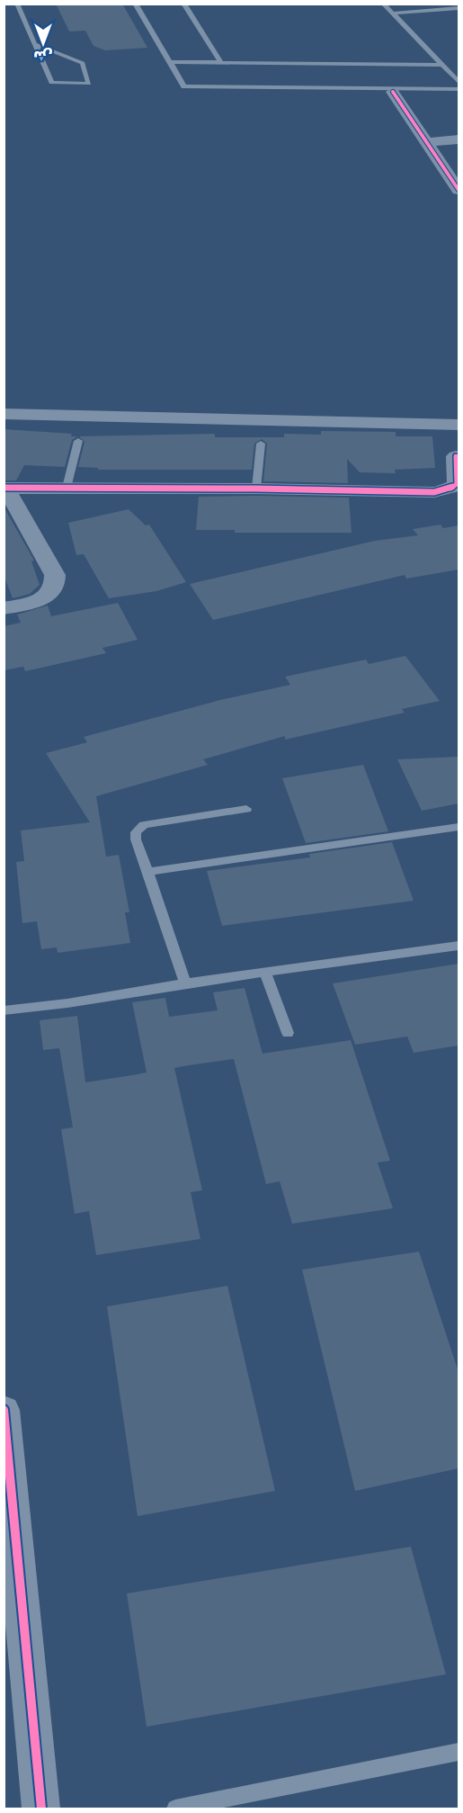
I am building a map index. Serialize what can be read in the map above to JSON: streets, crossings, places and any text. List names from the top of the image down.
{
  "north": "bottom"
}
